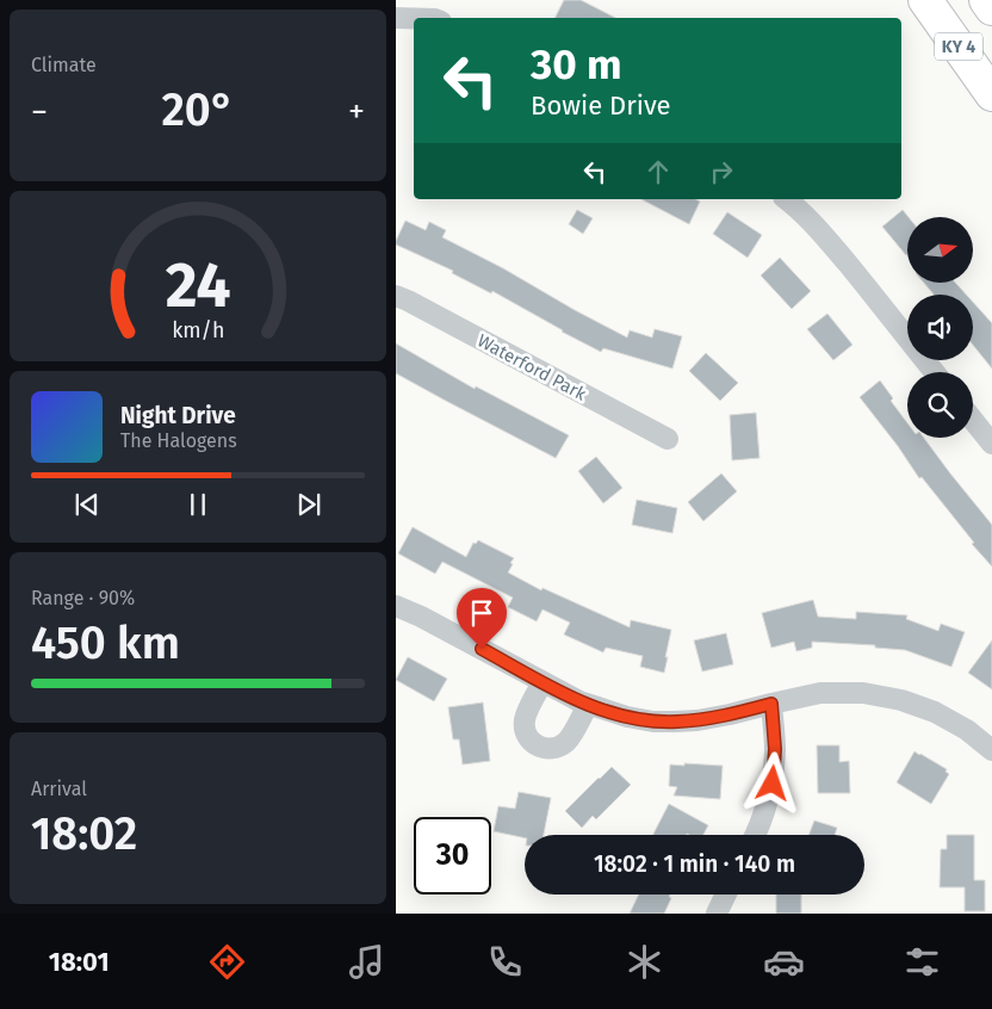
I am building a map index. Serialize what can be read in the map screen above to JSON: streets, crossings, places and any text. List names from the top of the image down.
{
  "streets": {
    "highway": ["KY 4"],
    "street": ["Waterford Park"]
  },
  "north": "right",
  "page": {
    "tile": [
      "Climate",
      ["Range · 90%", "450 km"],
      ["Arrival", "18:02"]
    ],
    "turn": ["30 m", "Bowie Drive"],
    "heat": ["−", "20°", "+"],
    "song": ["Night Drive", "The Halogens"],
    "limit": "30",
    "trip": "18:02 · 1 min · 140 m",
    "tabs": "18:01",
    "gauge": ["24", "km/h"]
  }
}
